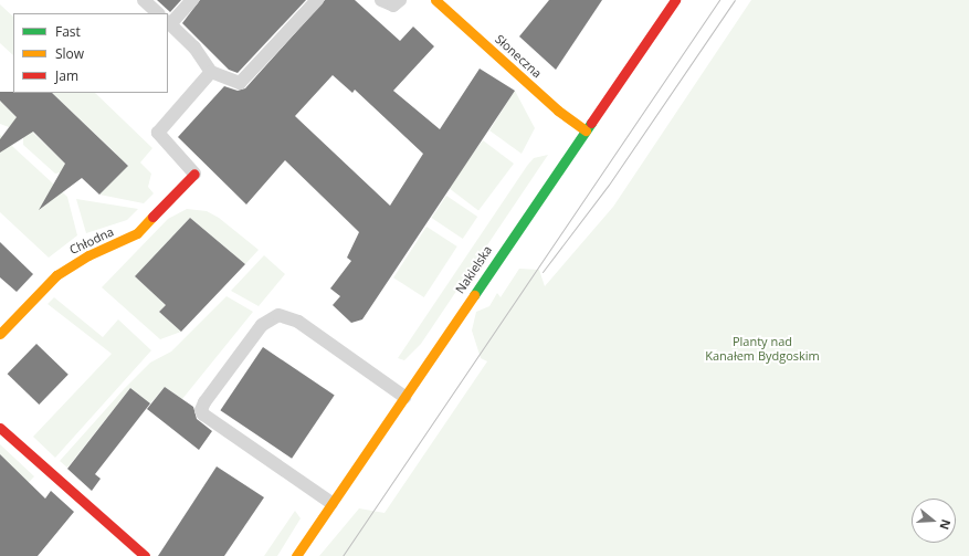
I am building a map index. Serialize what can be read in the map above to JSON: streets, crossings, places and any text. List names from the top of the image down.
{
  "streets": {
    "main road": ["Słoneczna", "Chłodna", "Nakielska"]
  },
  "crossings": [
    ["Słoneczna", "Nakielska"]
  ],
  "parks": ["Planty nad Kanałem Bydgoskim"],
  "legend": ["Fast", "Slow", "Jam"],
  "north": "right"
}
